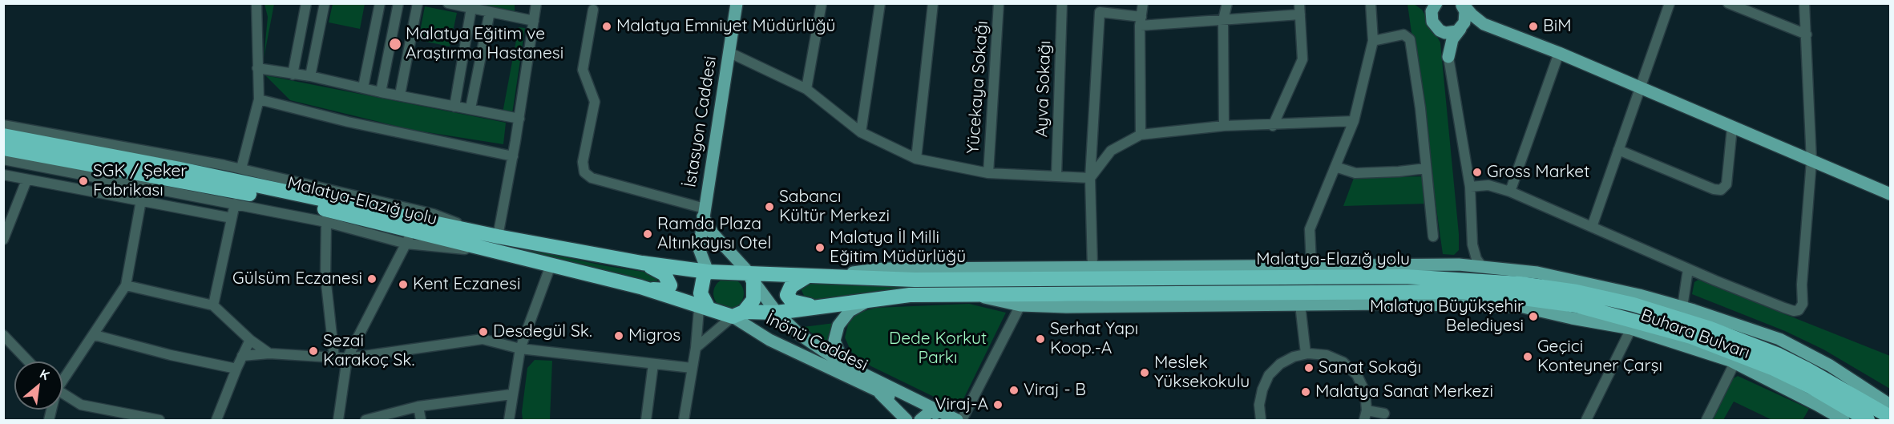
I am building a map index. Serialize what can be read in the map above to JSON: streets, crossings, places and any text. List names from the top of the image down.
{
  "streets": {
    "highway": ["Malatya-Elazığ yolu"],
    "main road": ["İstasyon Caddesi", "Buhara Bulvarı", "İnönü Caddesi"],
    "street": ["Yücekaya Sokağı", "Ayva Sokağı"]
  },
  "crossings": [
    ["İstasyon Caddesi", "Malatya-Elazığ yolu"],
    ["Malatya-Elazığ yolu", "İnönü Caddesi"]
  ],
  "parks": ["Dede Korkut Parkı"],
  "places": [
    "Malatya Emniyet Müdürlüğü",
    "BiM",
    "Malatya Eğitim ve Araştırma Hastanesi",
    "Gross Market",
    "SGK / Şeker Fabrikası",
    "Sabancı Kültür Merkezi",
    "Ramda Plaza Altınkayısı Otel",
    "Malatya İl Milli Eğitim Müdürlüğü",
    "Gülsüm Eczanesi",
    "Kent Eczanesi",
    "Malatya Büyükşehir Belediyesi",
    "Desdegül Sk.",
    "Migros",
    "Serhat Yapı Koop.-A",
    "Sezai Karakoç Sk.",
    "Geçici Konteyner Çarşı",
    "Sanat Sokağı",
    "Meslek Yüksekokulu",
    "Viraj - B",
    "Malatya Sanat Merkezi",
    "Viraj-A"
  ],
  "north": "top right"
}
